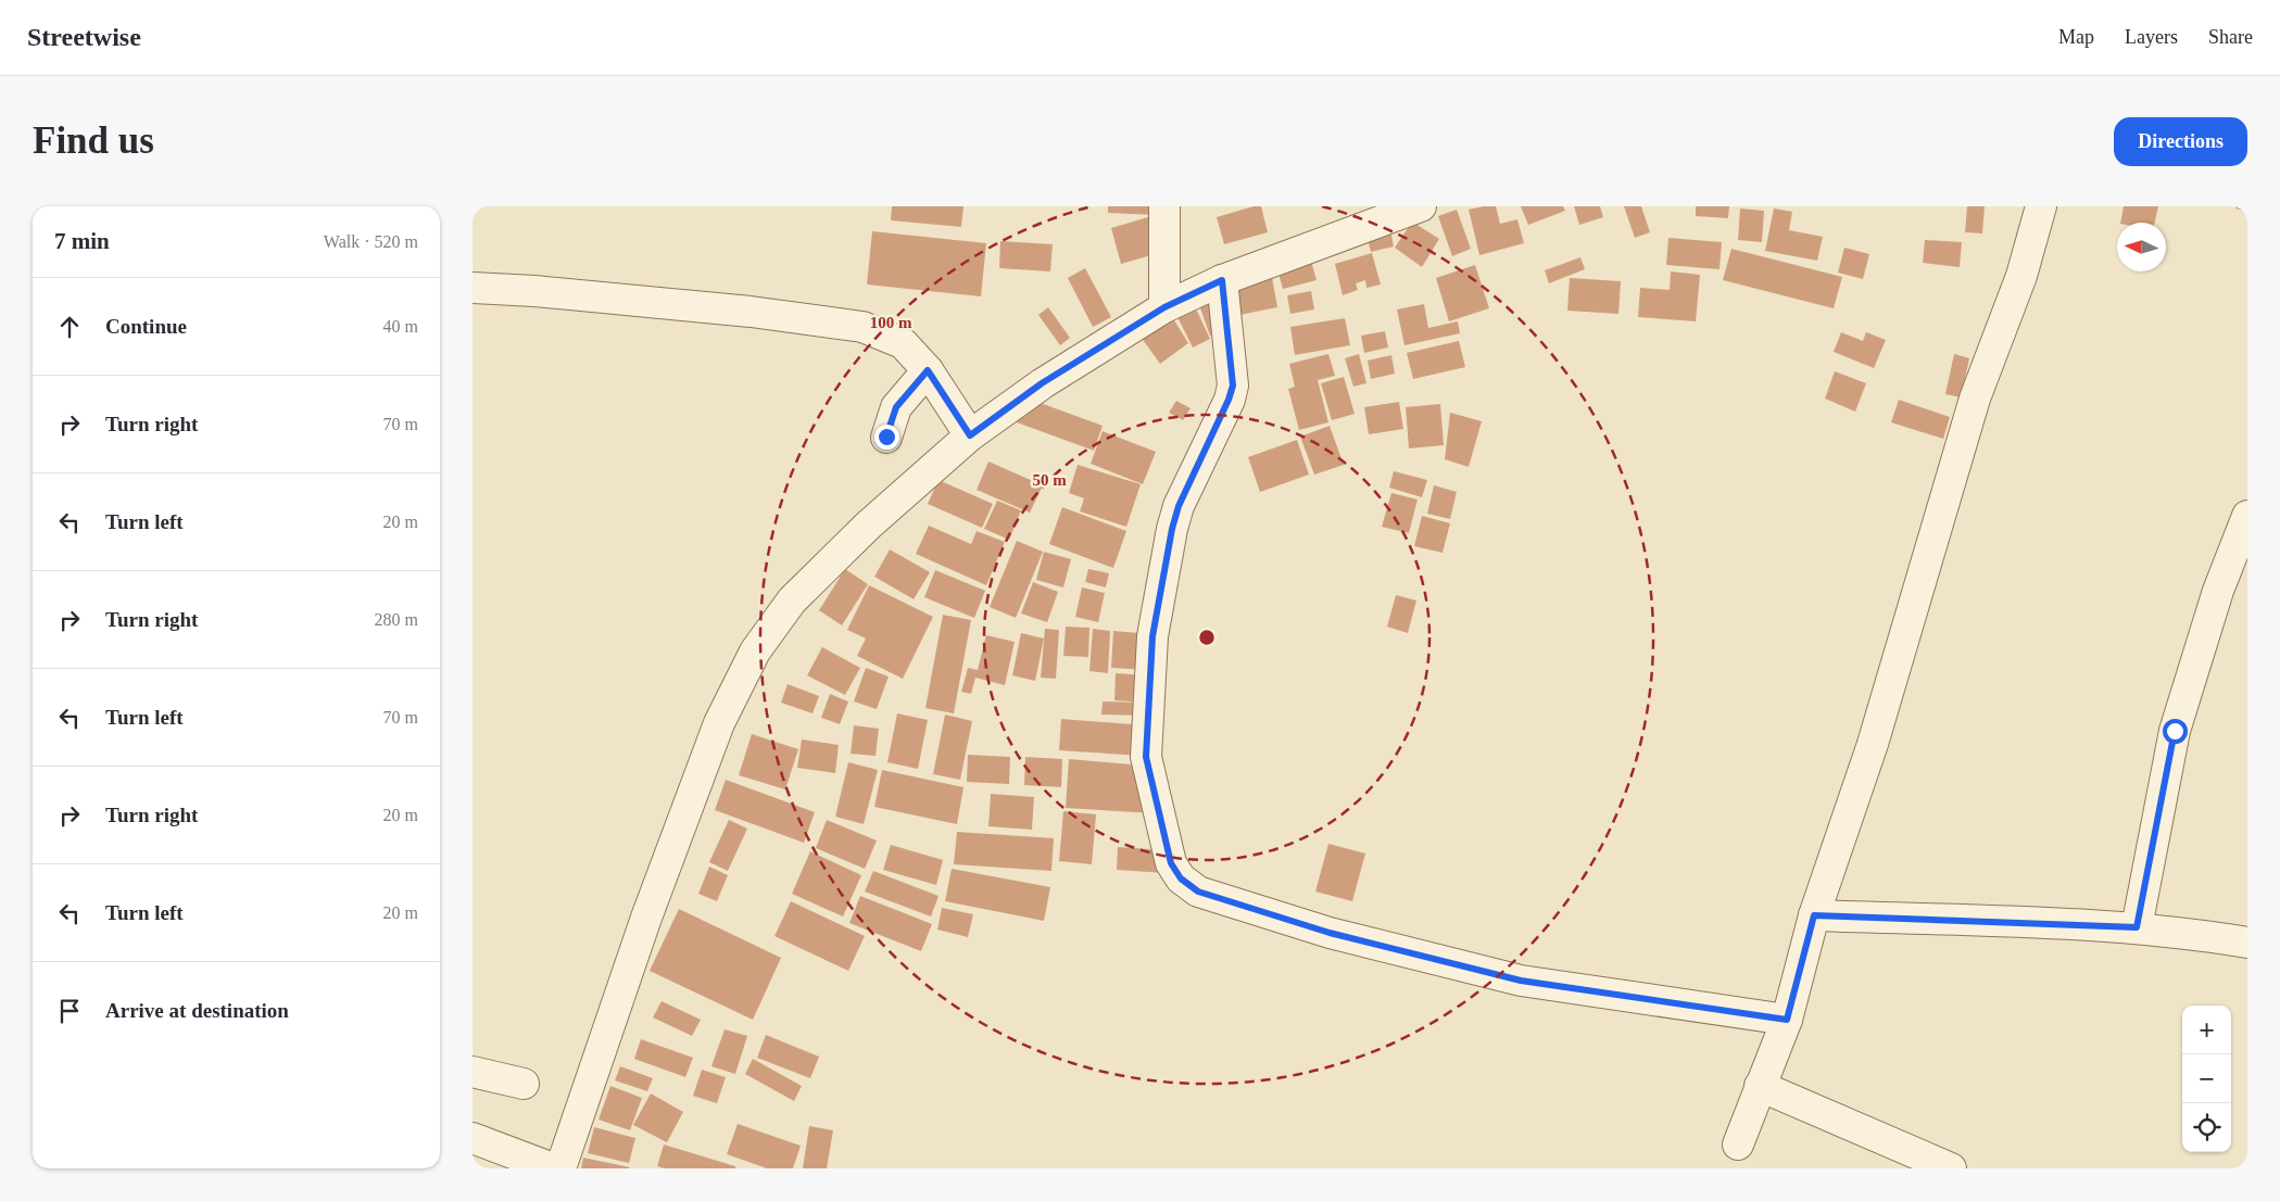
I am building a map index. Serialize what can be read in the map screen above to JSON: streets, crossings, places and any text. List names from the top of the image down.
{
  "north": "left",
  "page": {
    "header": "Streetwise",
    "nav": ["Map", "Layers", "Share"],
    "buttons": "Directions",
    "title": "Find us",
    "heading": ["7 min", "Walk · 520 m"],
    "list": [
      ["Continue", "40 m"],
      ["Turn right", "70 m"],
      ["Turn left", "20 m"],
      ["Turn right", "280 m"],
      ["Turn left", "70 m"],
      ["Turn right", "20 m"],
      ["Turn left", "20 m"],
      "Arrive at destination"
    ],
    "map_buttons": ["+", "−"]
  },
  "rings": ["100 m", "50 m"]
}
